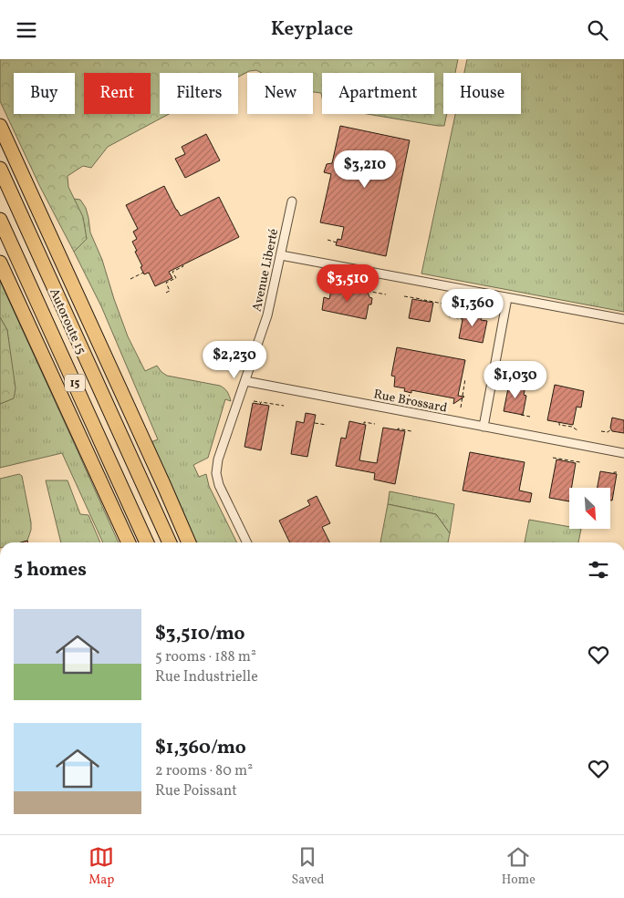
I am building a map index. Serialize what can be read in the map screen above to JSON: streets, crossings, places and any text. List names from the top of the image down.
{
  "streets": {
    "highway": ["Autoroute 15", "15"],
    "street": ["Avenue Liberté", "Rue Brossard"]
  },
  "crossings": [
    ["Avenue Liberté", "Rue Brossard"]
  ],
  "north": "bottom right",
  "page": {
    "header": "Keyplace",
    "chip": [
      "Buy",
      "Rent",
      "Filters",
      "New",
      "Apartment",
      "House"
    ],
    "price": [
      "$3,210",
      "$3,510",
      "$1,360",
      "$2,230",
      "$1,030"
    ],
    "heading": "5 homes",
    "list": [
      {
        "name": "$3,510/mo",
        "note": "5 rooms · 188 m² · Rue Industrielle"
      },
      {
        "name": "$1,360/mo",
        "note": "2 rooms · 80 m² · Rue Poissant"
      }
    ],
    "tabs": ["Map", "Saved", "Home"]
  }
}
